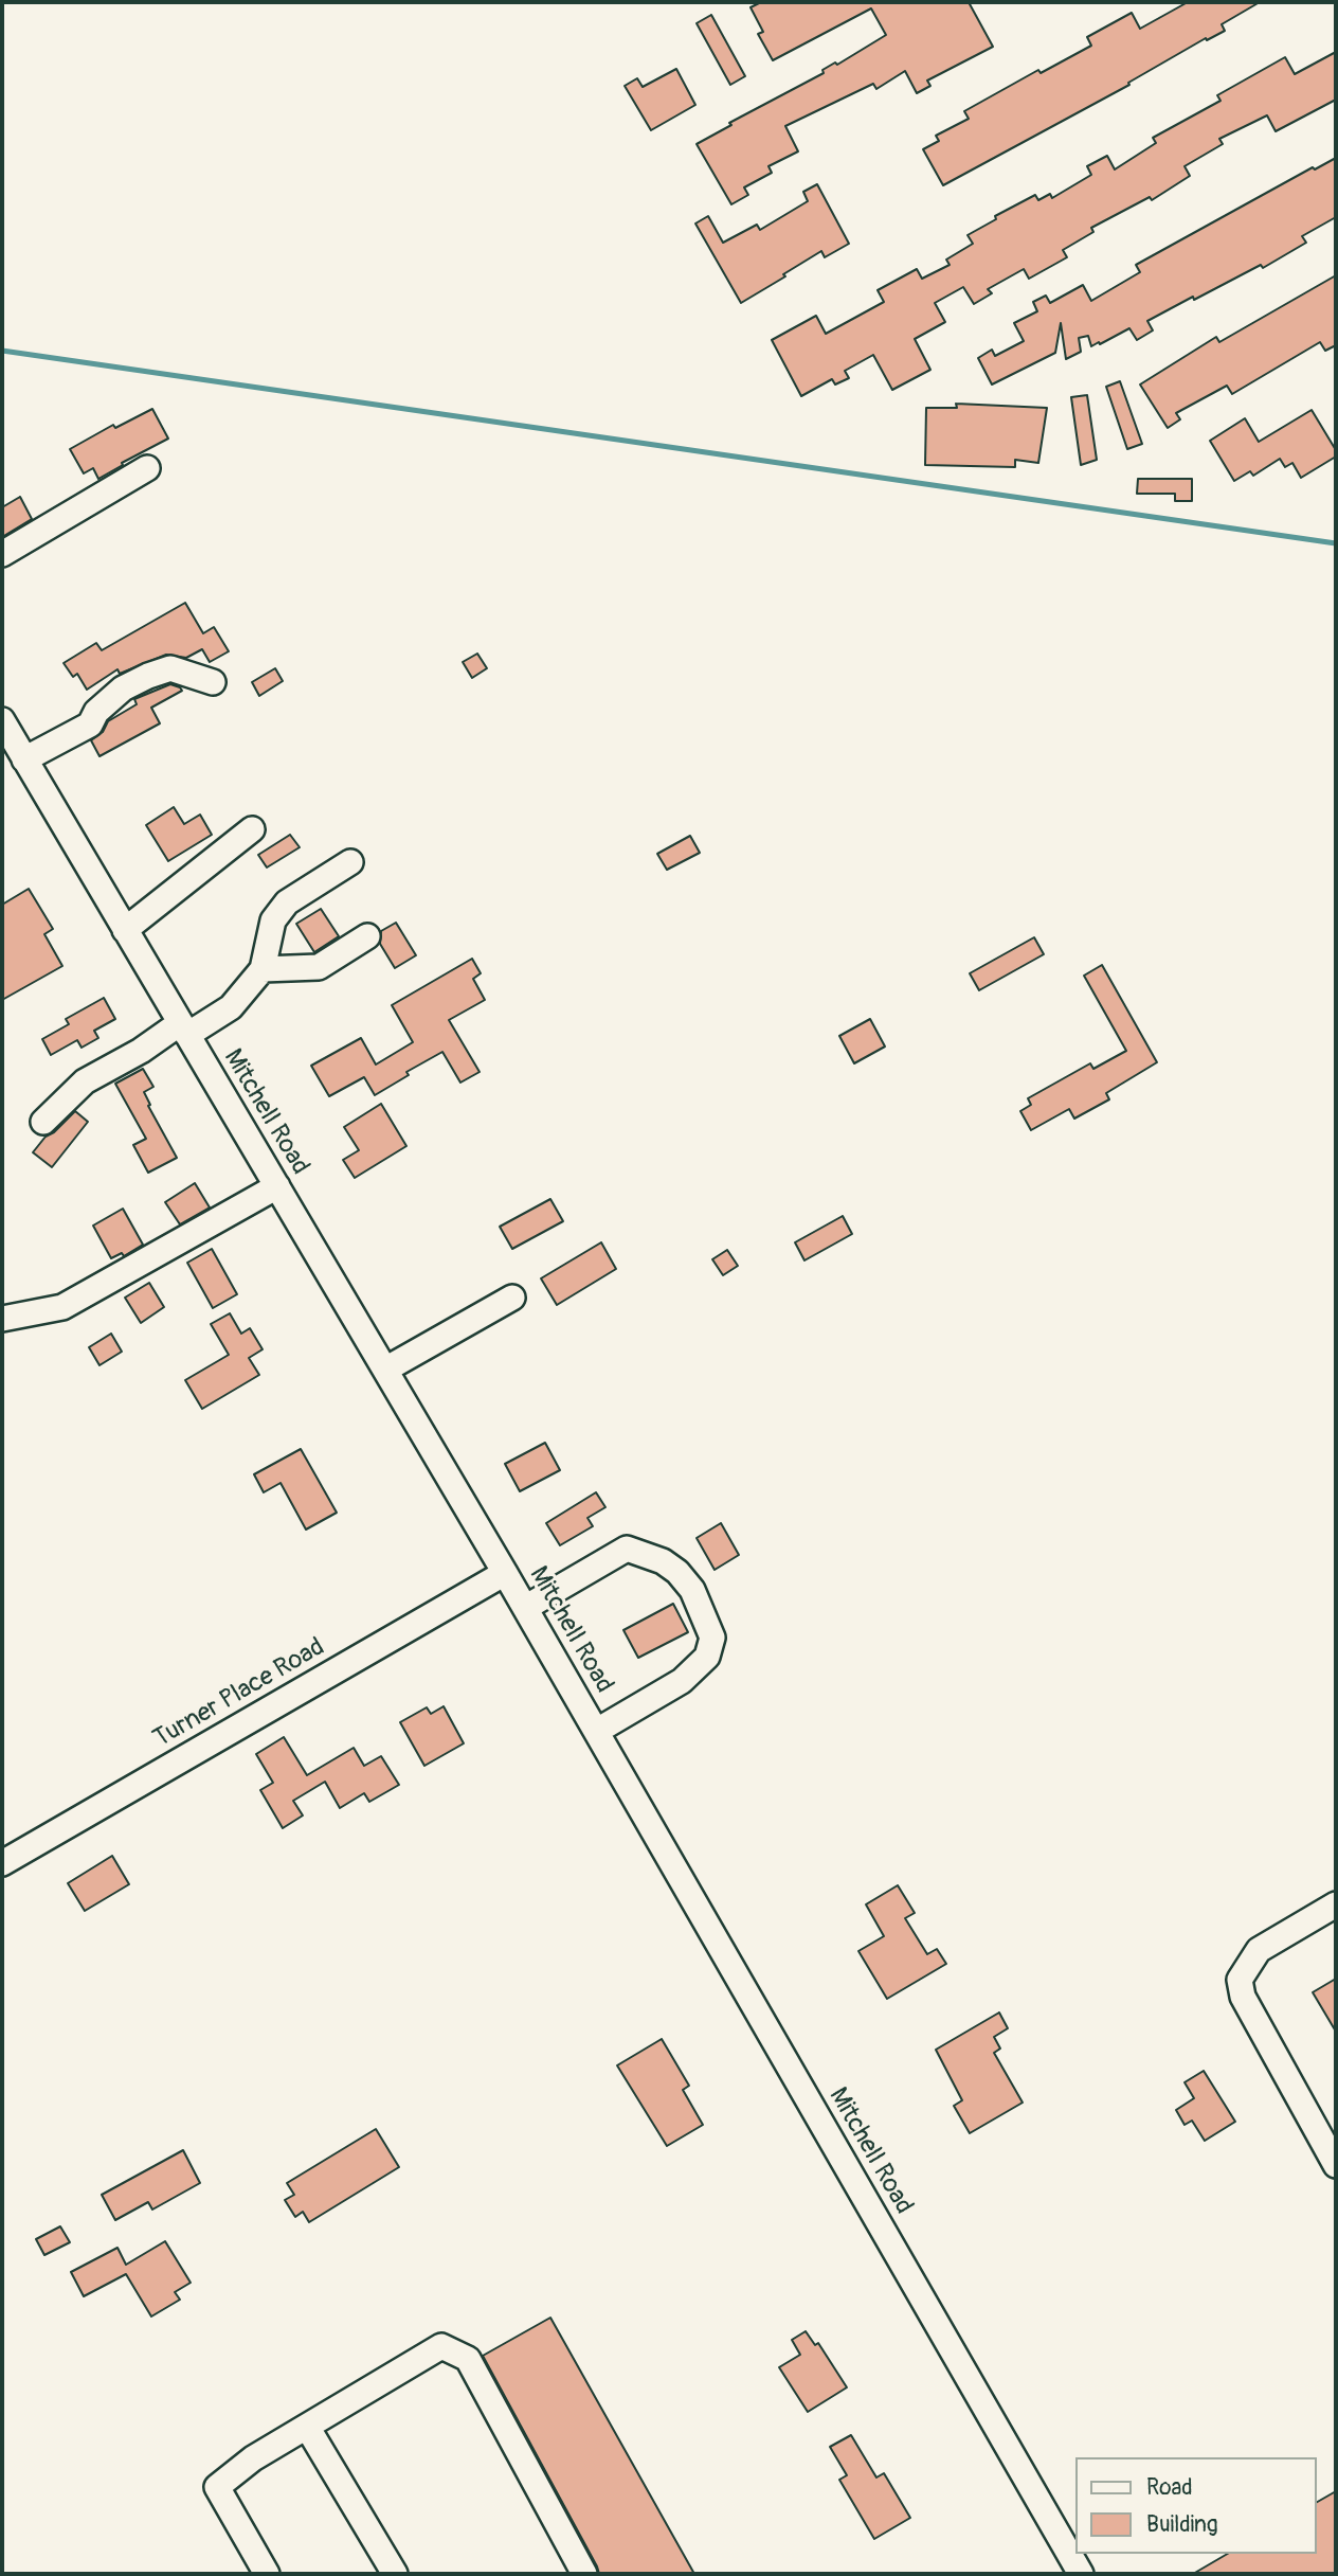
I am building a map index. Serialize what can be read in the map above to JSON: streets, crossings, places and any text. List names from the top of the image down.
{
  "streets": {
    "street": ["Mitchell Road", "Turner Place Road"]
  },
  "crossings": [
    ["Mitchell Road", "Turner Place Road"]
  ],
  "legend": ["Road", "Building"]
}
